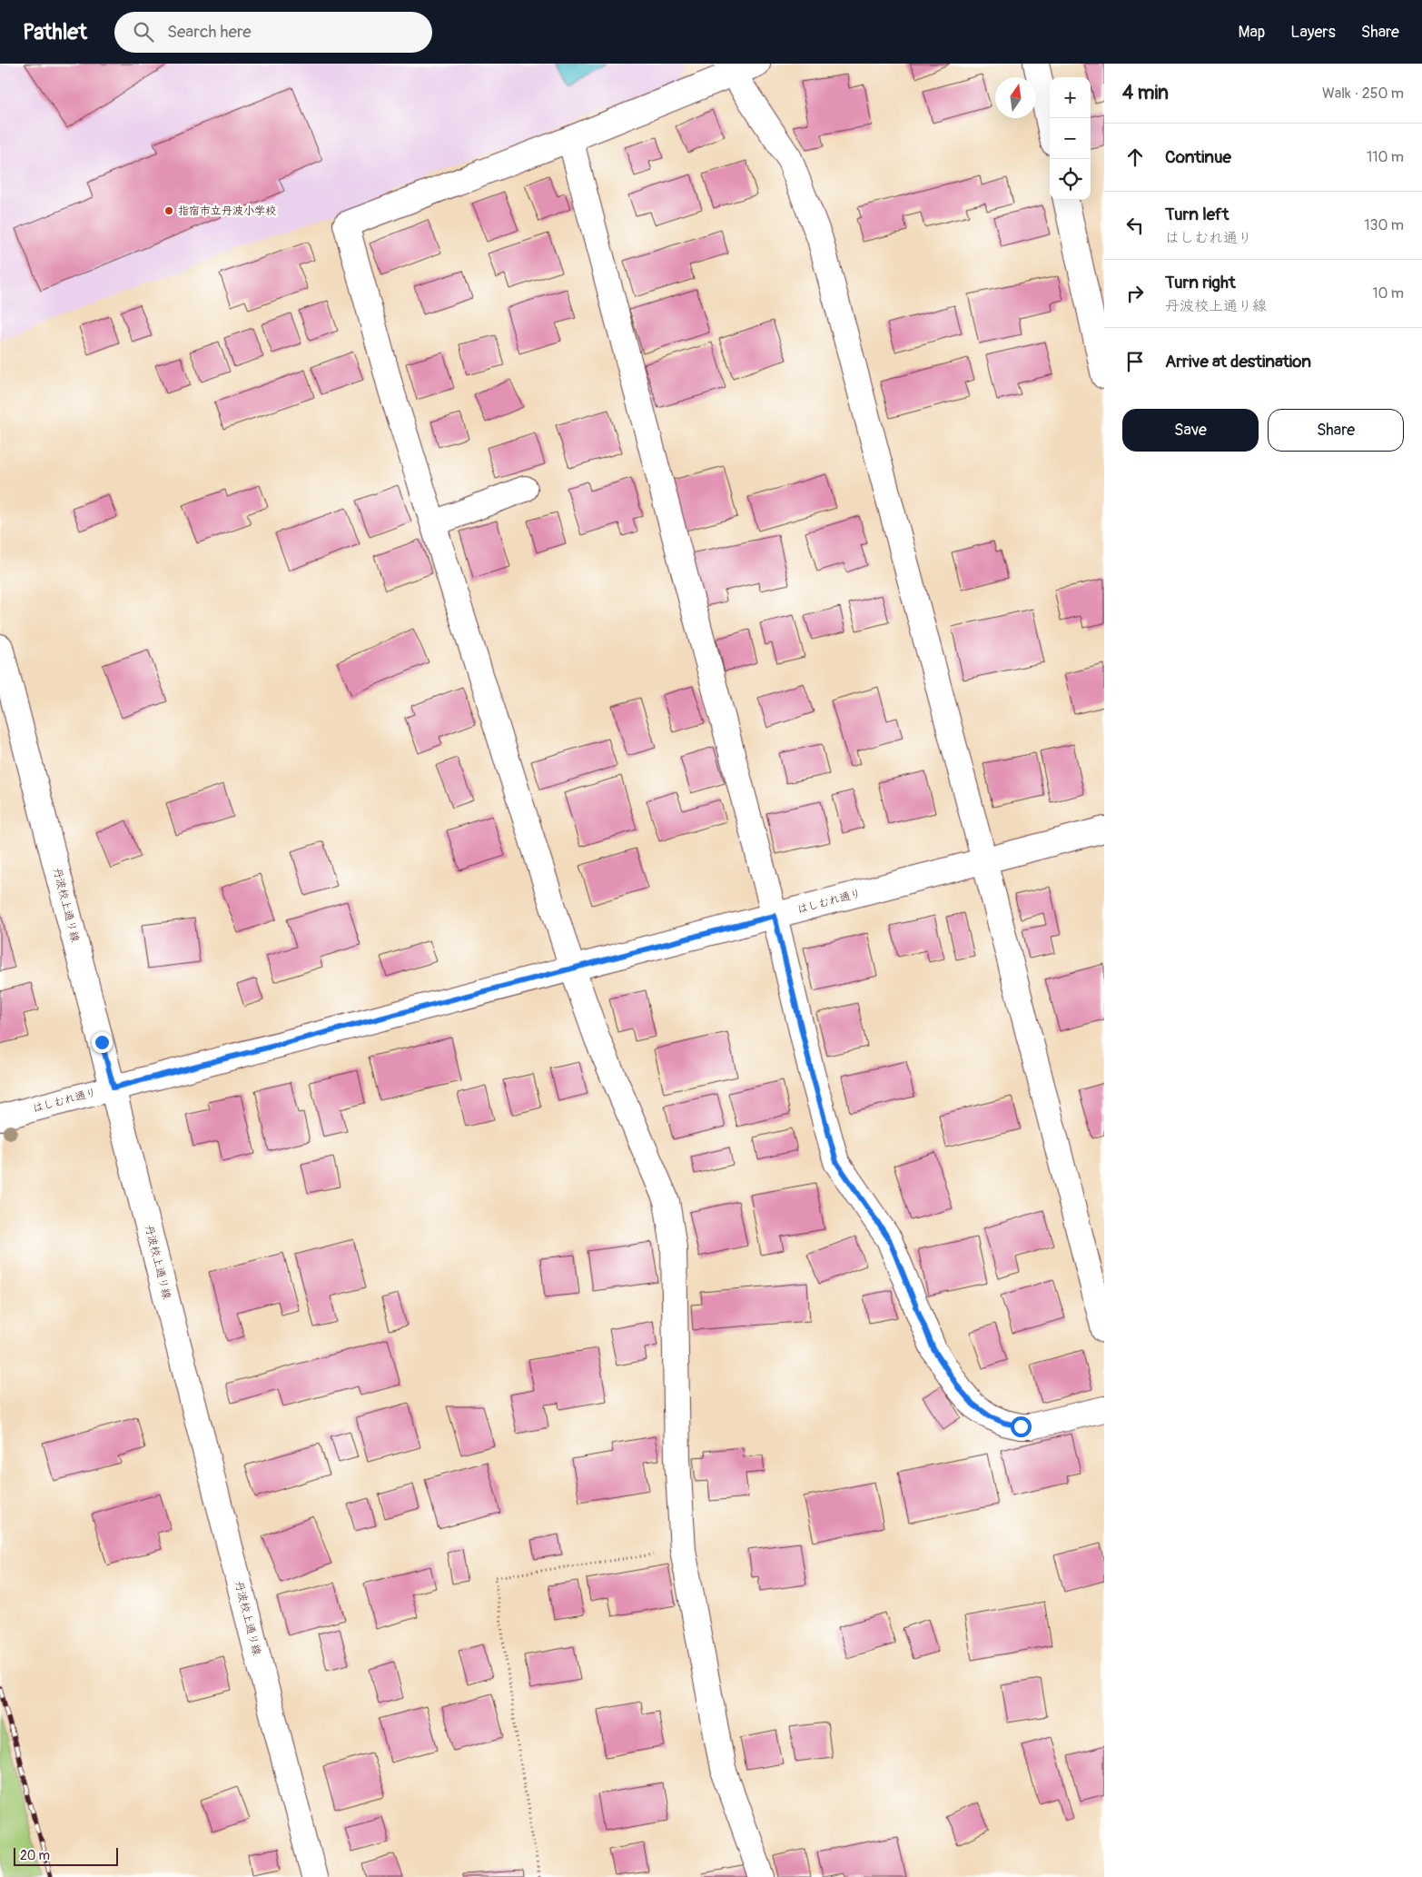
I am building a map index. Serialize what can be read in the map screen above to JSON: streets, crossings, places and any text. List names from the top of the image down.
{
  "streets": {
    "street": ["はしむれ通り", "丹波校上通り線"]
  },
  "crossings": [
    ["はしむれ通り", "丹波校上通り線"]
  ],
  "places": ["指宿市立丹波小学校"],
  "scale_bar": "20 m",
  "north": "top",
  "page": {
    "header": "Pathlet",
    "search": "Search here",
    "nav": ["Map", "Layers", "Share"],
    "heading": ["4 min", "Walk · 250 m"],
    "map_buttons": ["+", "−"],
    "list": [
      ["Continue", "110 m"],
      ["Turn left", "はしむれ通り", "130 m"],
      ["Turn right", "丹波校上通り線", "10 m"],
      "Arrive at destination"
    ],
    "buttons": ["Save", "Share"],
    "scale": "20 m"
  }
}
